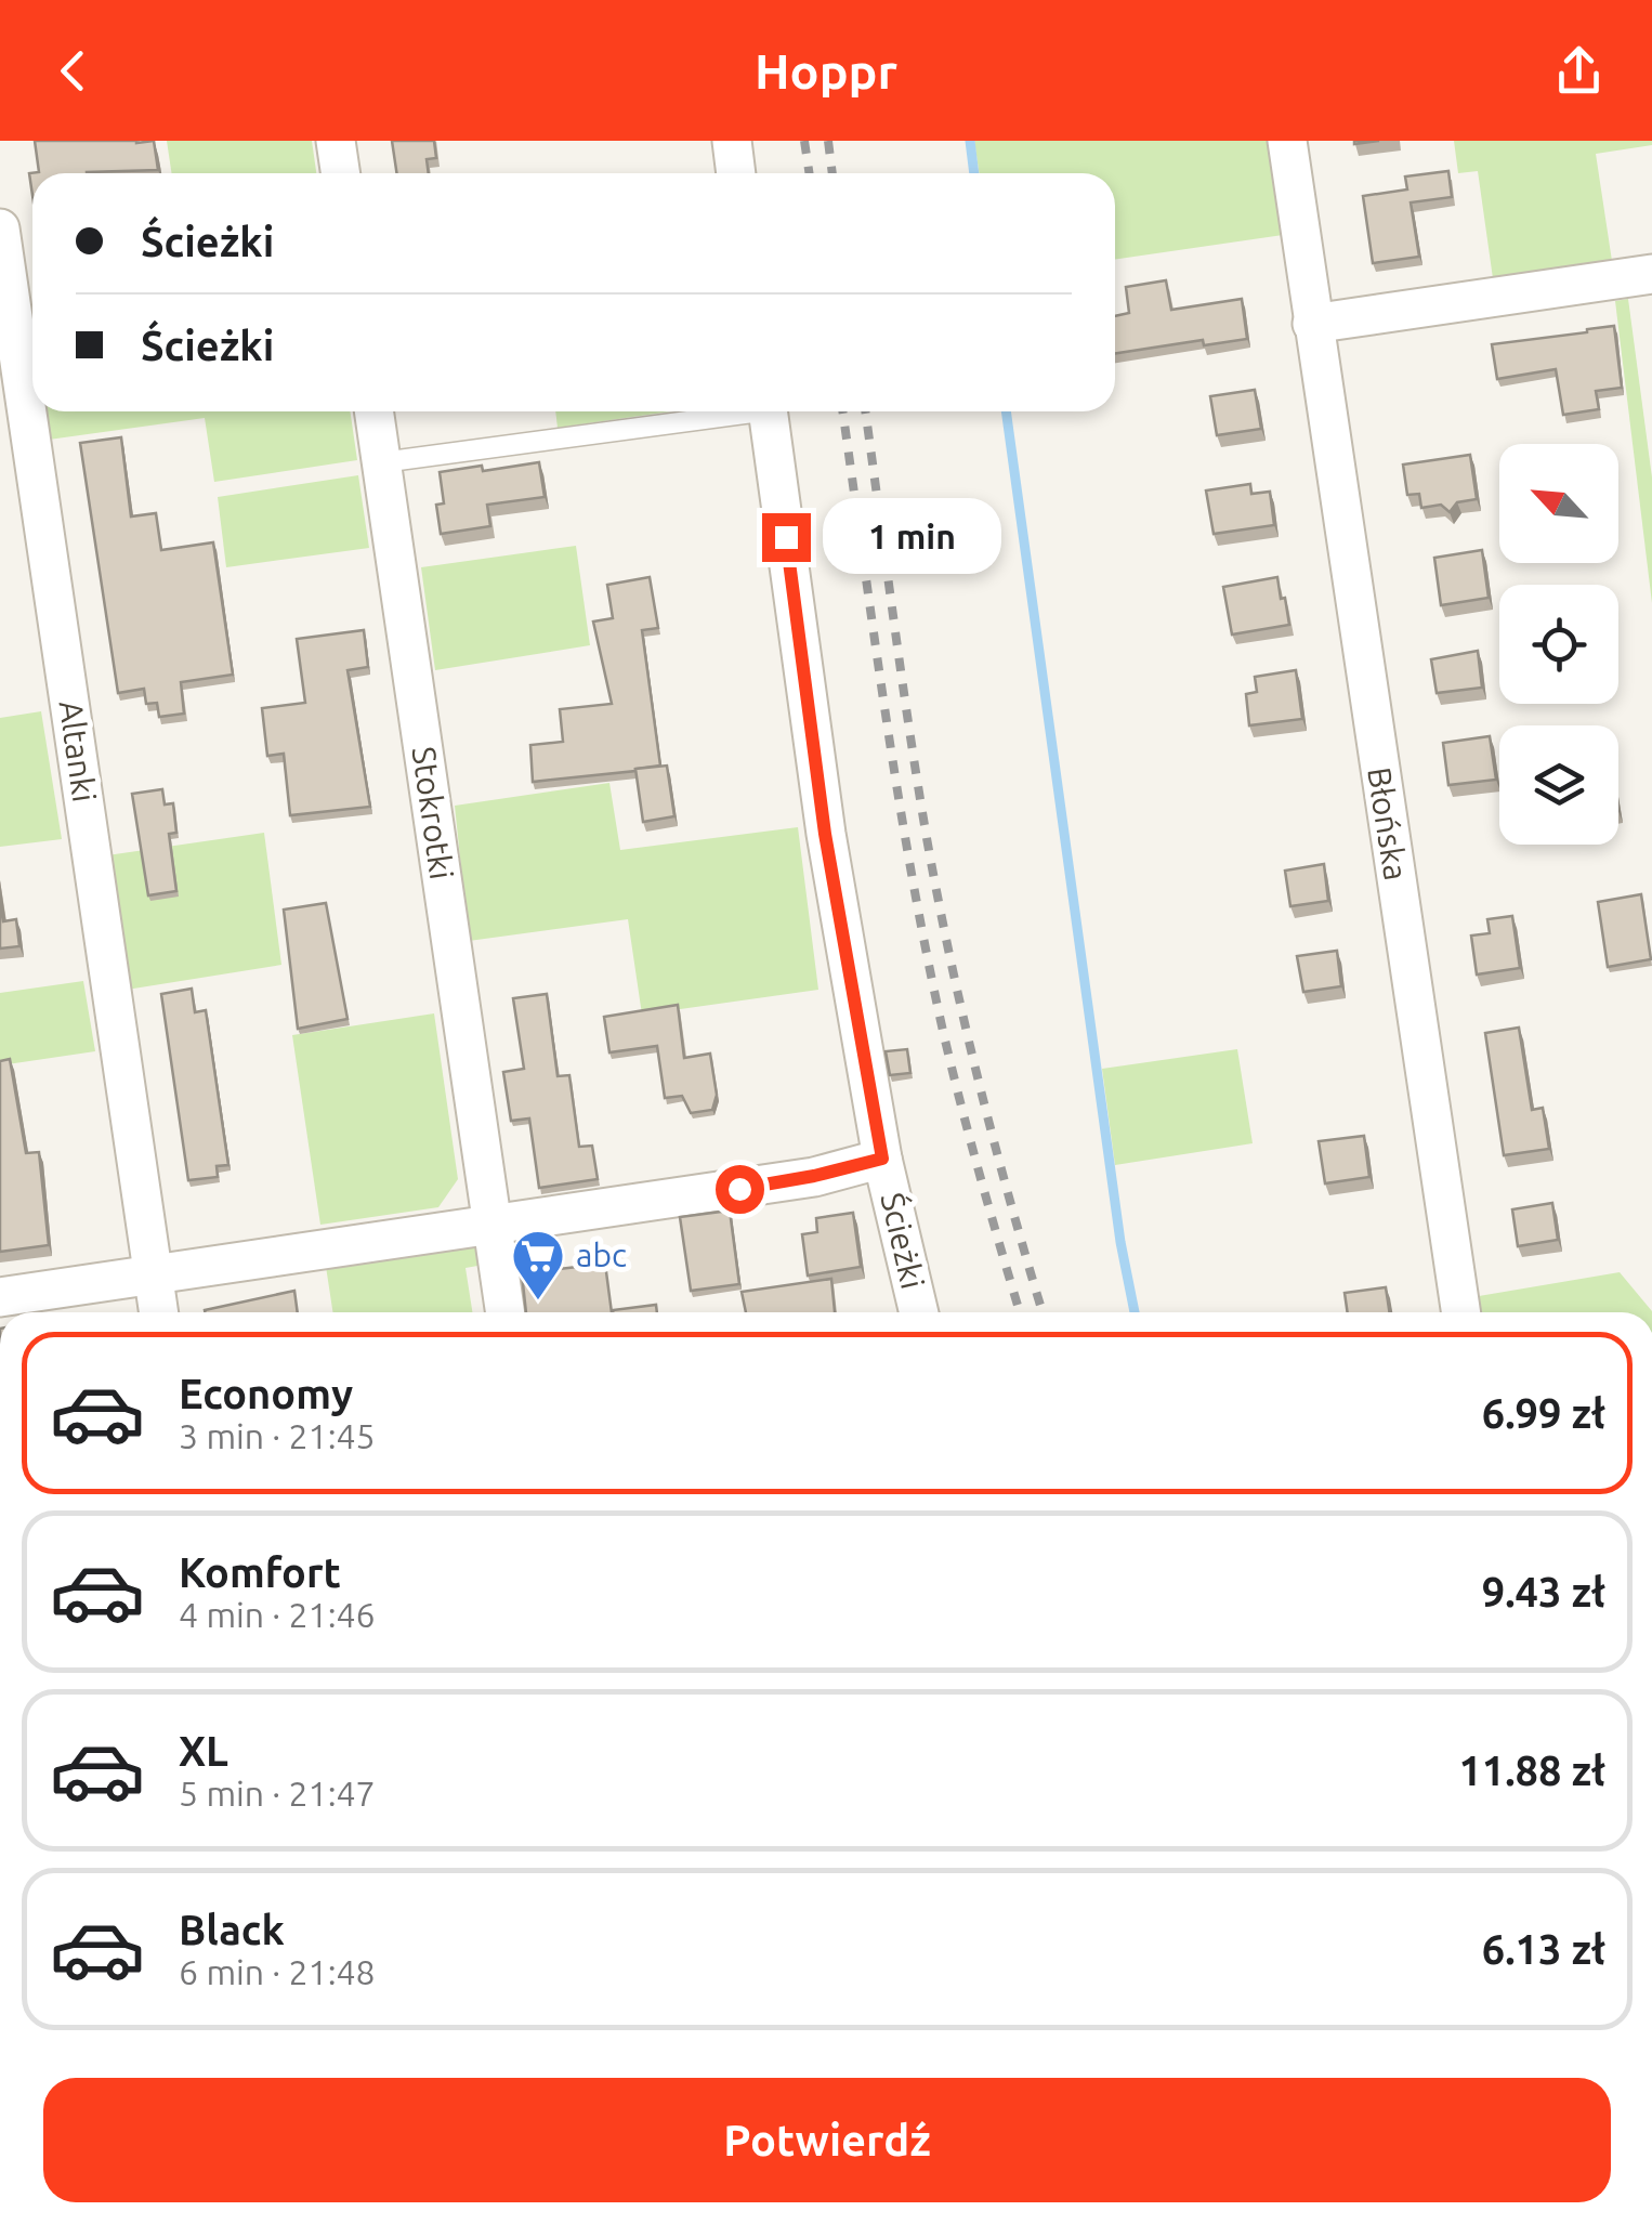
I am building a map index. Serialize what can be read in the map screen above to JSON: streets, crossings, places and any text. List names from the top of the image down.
{
  "streets": {
    "street": [
      "Altanki",
      "Stokrotki",
      "Błońska",
      "Ścieżki"
    ]
  },
  "crossings": [
    ["Stokrotki", "Ścieżki"]
  ],
  "places": {
    "supermarket": ["abc"]
  },
  "north": "top left",
  "page": {
    "header": "Hoppr",
    "banner": ["Ścieżki", "Ścieżki"],
    "bubble": "1 min",
    "list": [
      {
        "name": "Economy",
        "note": "3 min · 21:45",
        "value": "6.99 zł"
      },
      {
        "name": "Komfort",
        "note": "4 min · 21:46",
        "value": "9.43 zł"
      },
      {
        "name": "XL",
        "note": "5 min · 21:47",
        "value": "11.88 zł"
      },
      {
        "name": "Black",
        "note": "6 min · 21:48",
        "value": "6.13 zł"
      }
    ],
    "buttons": "Potwierdź"
  }
}
